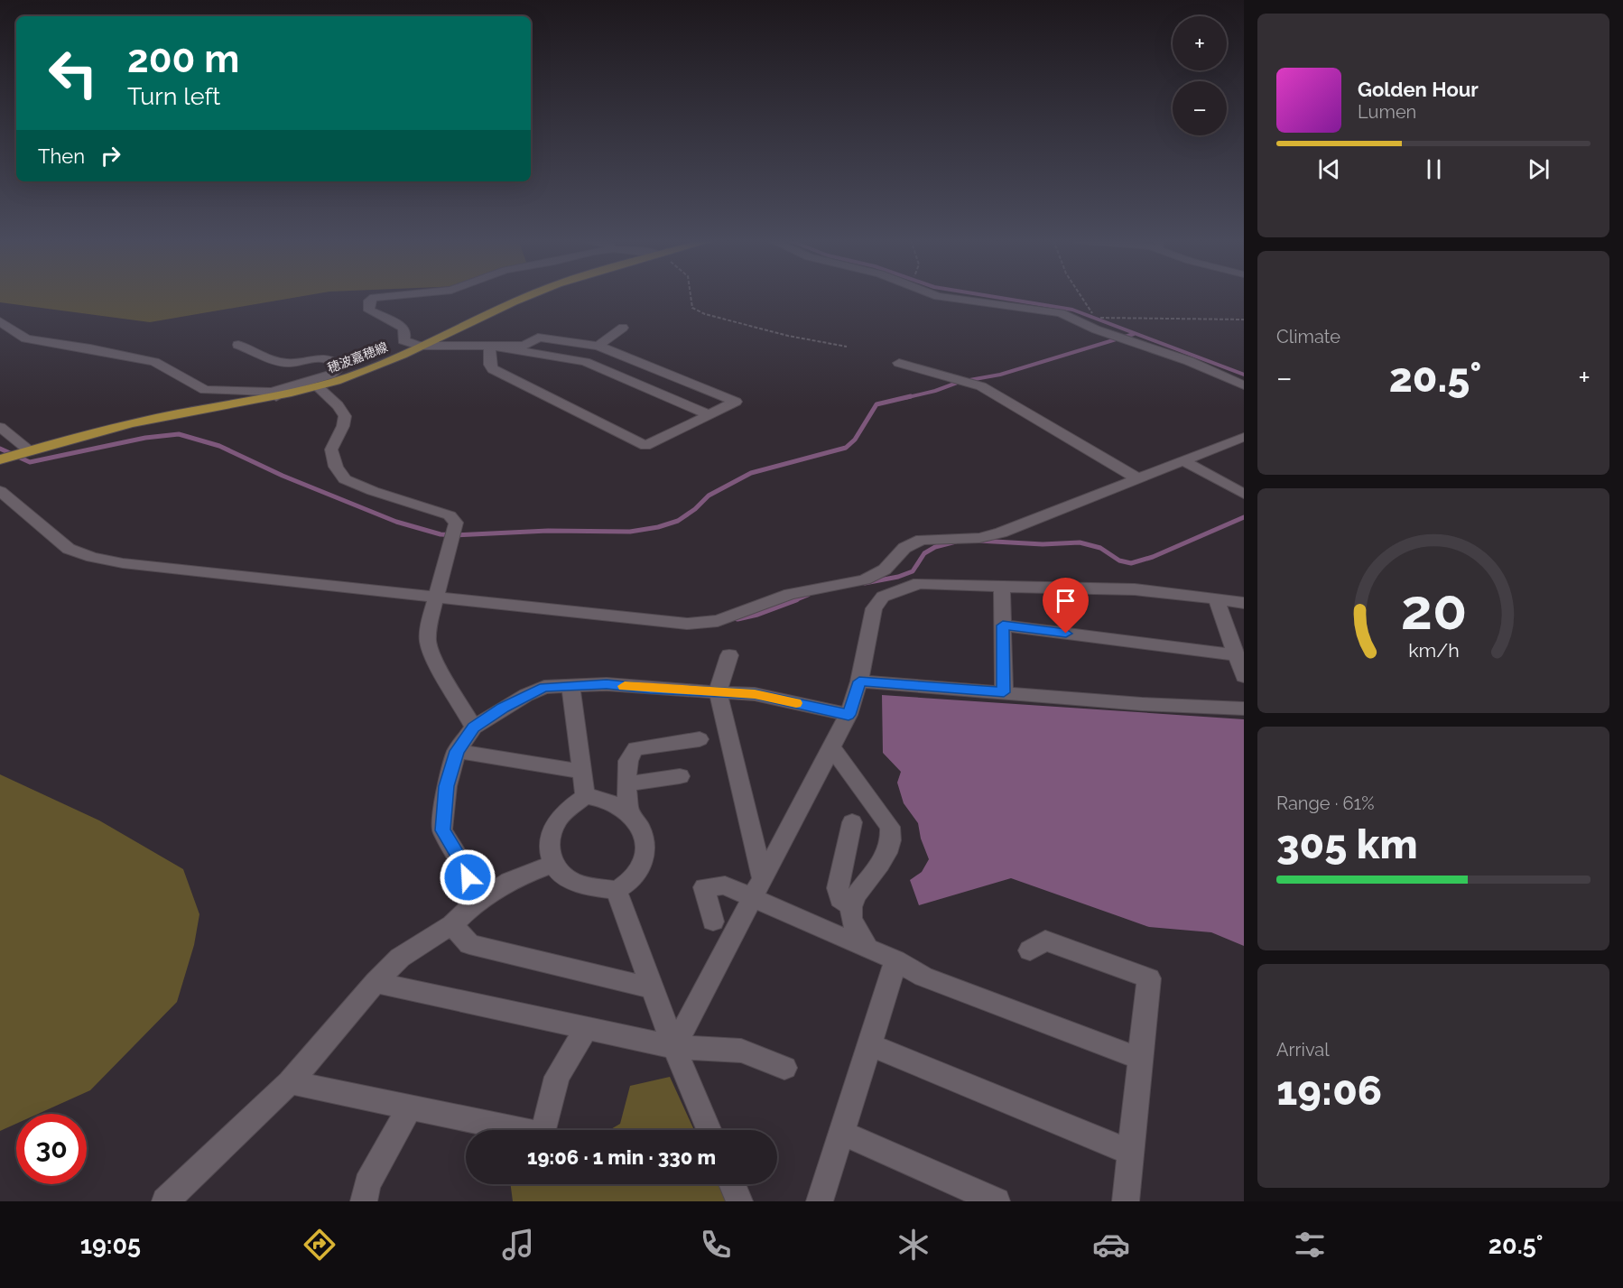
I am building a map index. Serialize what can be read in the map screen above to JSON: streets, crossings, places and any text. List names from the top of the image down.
{
  "streets": {
    "main road": ["穂波嘉穂線"]
  },
  "page": {
    "map_buttons": ["+", "−"],
    "turn": ["200 m", "Turn left"],
    "song": ["Golden Hour", "Lumen"],
    "then": "Then",
    "tile": [
      "Climate",
      ["Range · 61%", "305 km"],
      ["Arrival", "19:06"]
    ],
    "heat": ["−", "20.5°", "+"],
    "limit": "30",
    "trip": "19:06 · 1 min · 330 m",
    "tabs": ["19:05", "20.5°"],
    "gauge": ["20", "km/h"]
  }
}
